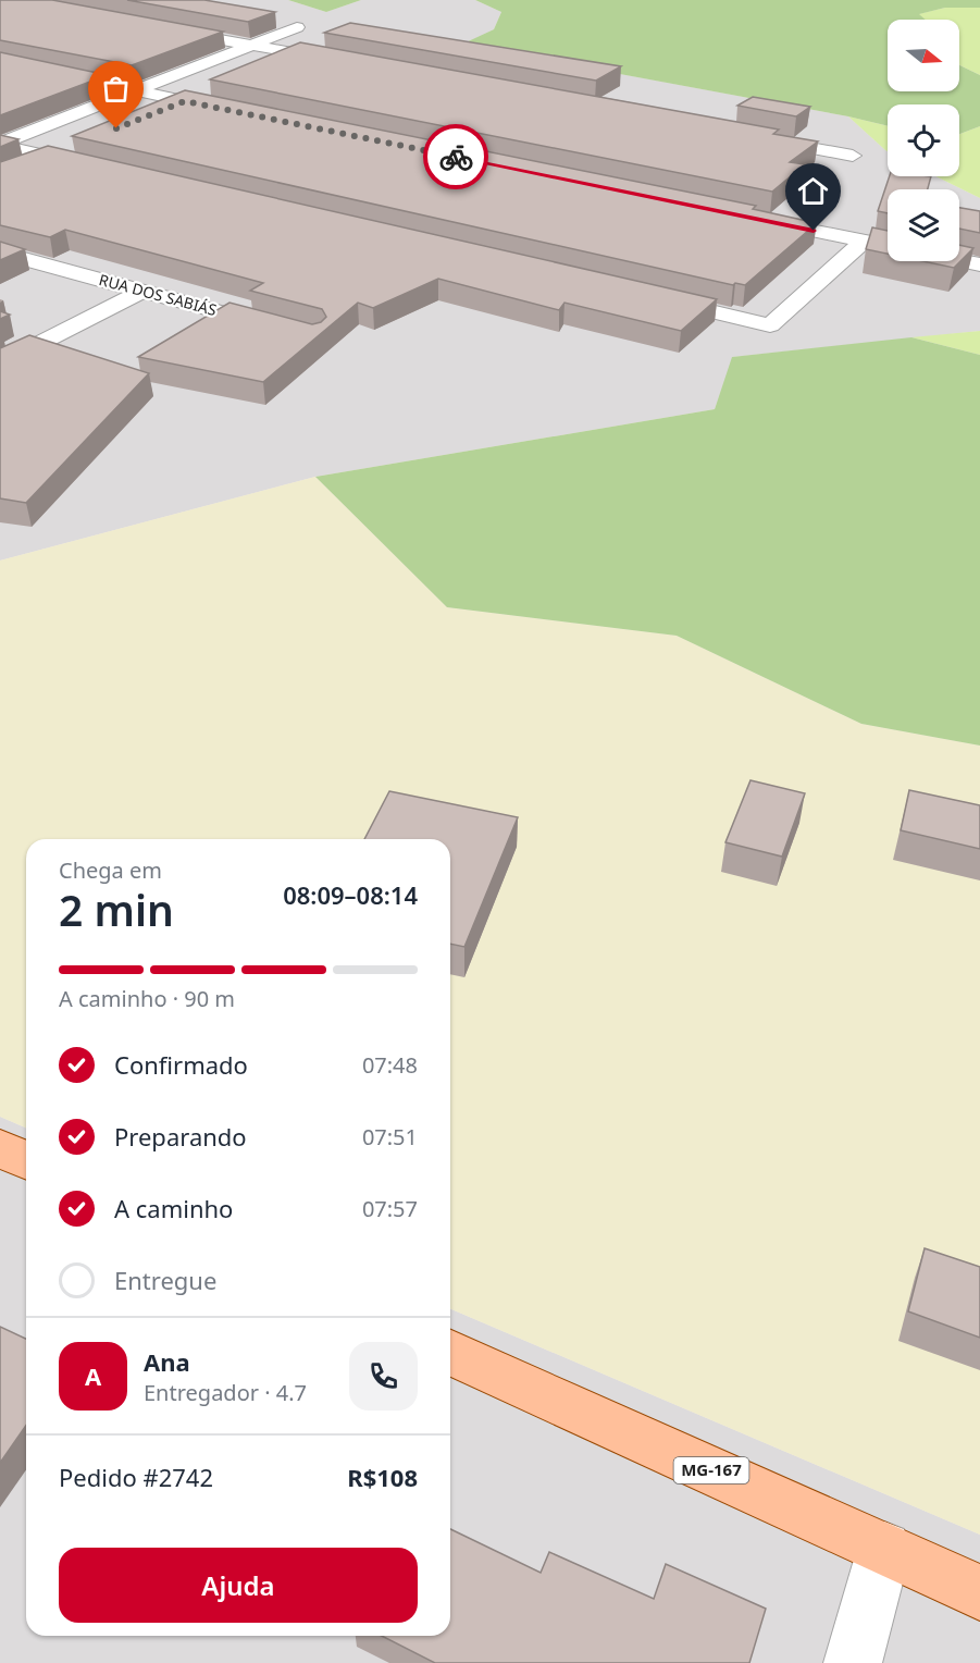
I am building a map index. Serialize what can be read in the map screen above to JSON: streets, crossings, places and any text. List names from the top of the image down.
{
  "streets": {
    "main road": ["MG-167"],
    "street": ["RUA DOS SABIÁS"]
  },
  "north": "right",
  "page": {
    "heading": ["2 min", "Chega em", "08:09–08:14"],
    "panel": [
      "Ana",
      "Entregador · 4.7",
      "Pedido #2742",
      "R$108"
    ],
    "bar": "A caminho · 90 m",
    "list": [
      ["Confirmado", "07:48"],
      ["Preparando", "07:51"],
      ["A caminho", "07:57"],
      "Entregue"
    ],
    "round": "A",
    "buttons": "Ajuda"
  }
}
